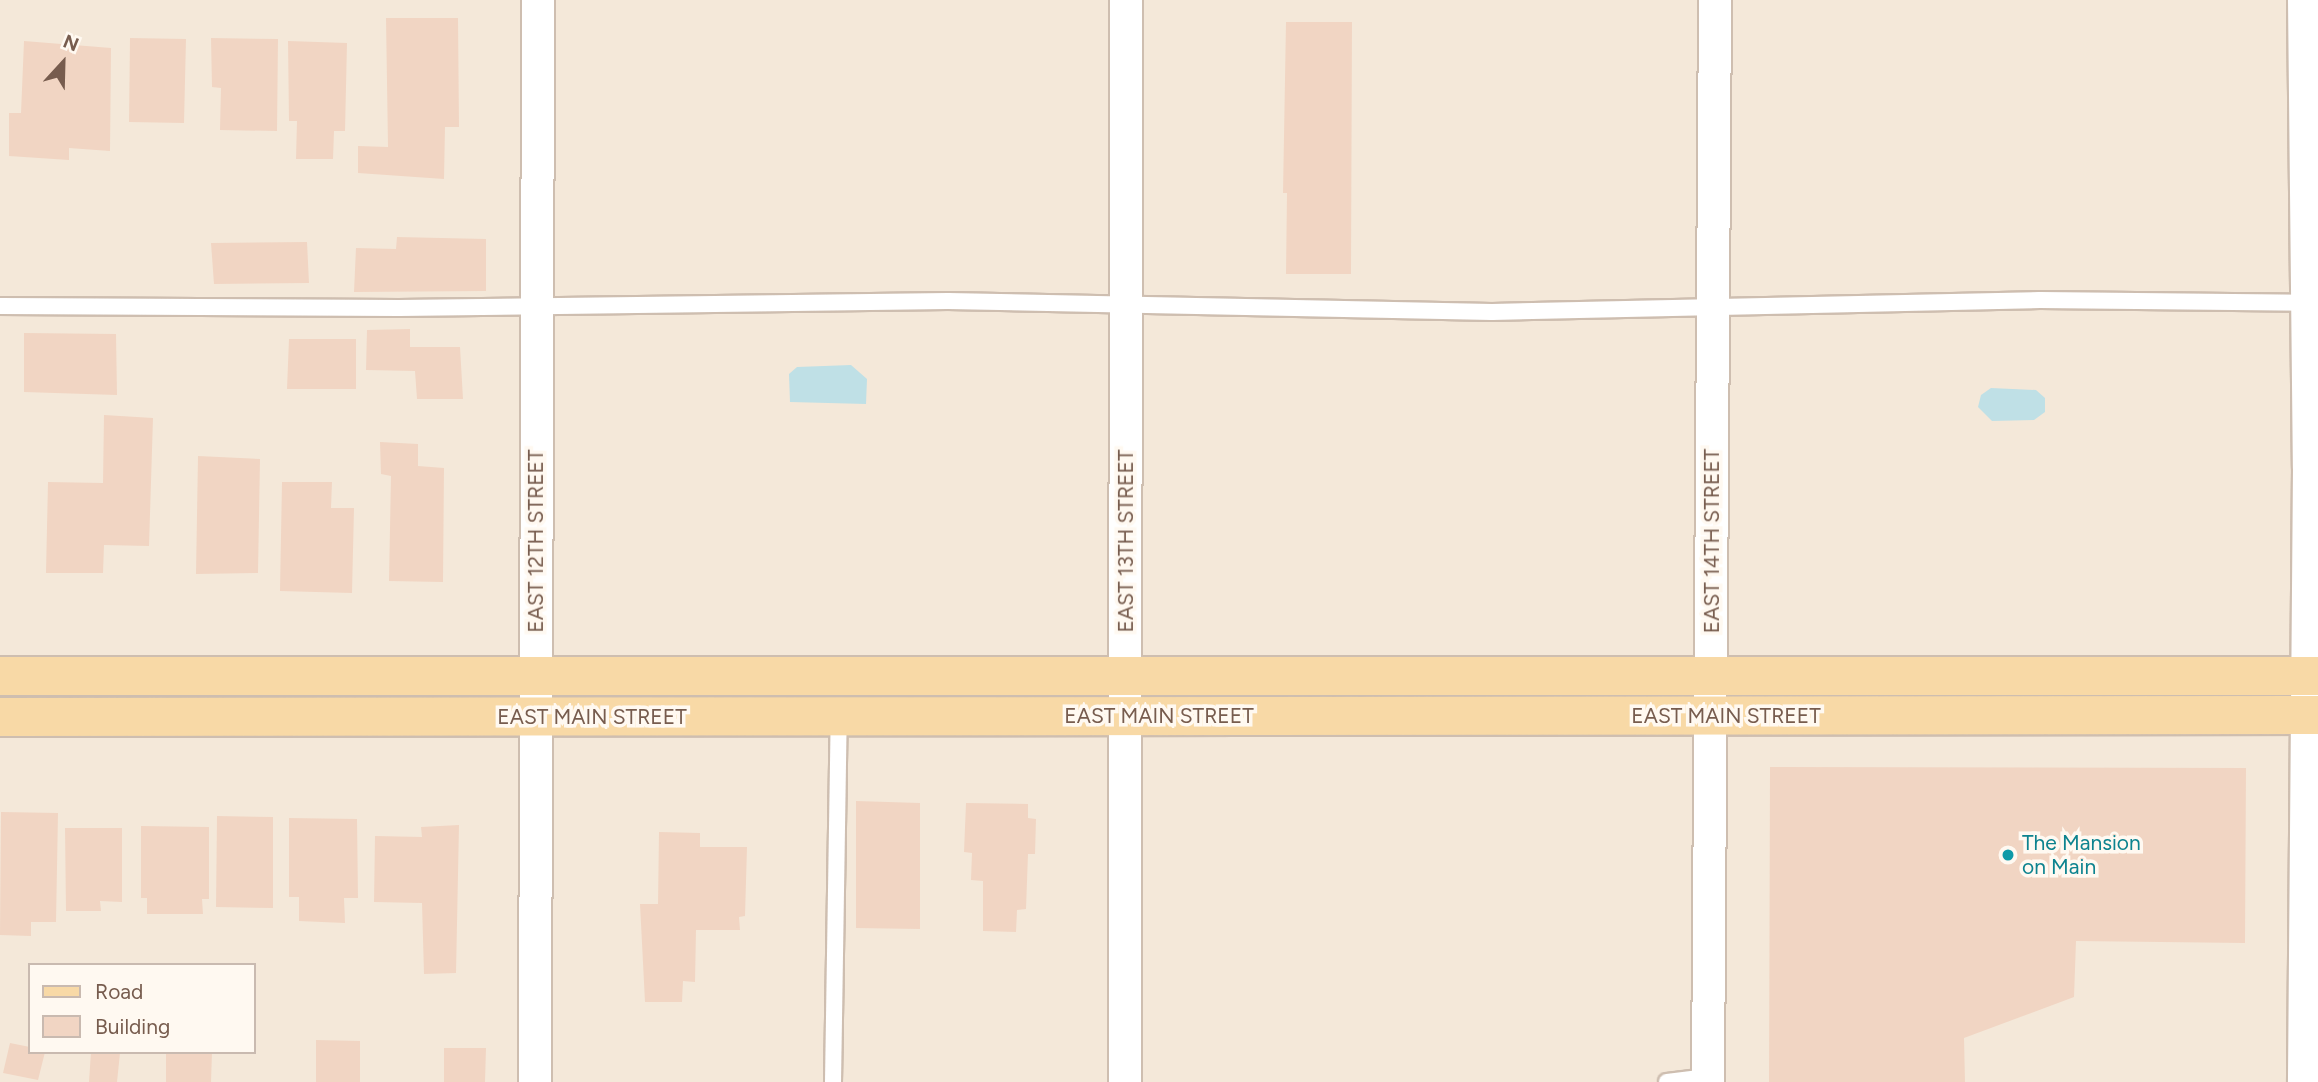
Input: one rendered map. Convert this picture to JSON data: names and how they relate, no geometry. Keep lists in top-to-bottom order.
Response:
{
  "streets": {
    "main road": ["EAST MAIN STREET"],
    "street": ["EAST 12TH STREET", "EAST 13TH STREET", "EAST 14TH STREET"]
  },
  "crossings": [
    ["EAST 12TH STREET", "EAST MAIN STREET"],
    ["EAST 13TH STREET", "EAST MAIN STREET"],
    ["EAST 14TH STREET", "EAST MAIN STREET"]
  ],
  "places": ["The Mansion on Main"],
  "legend": ["Road", "Building"],
  "north": "top"
}
